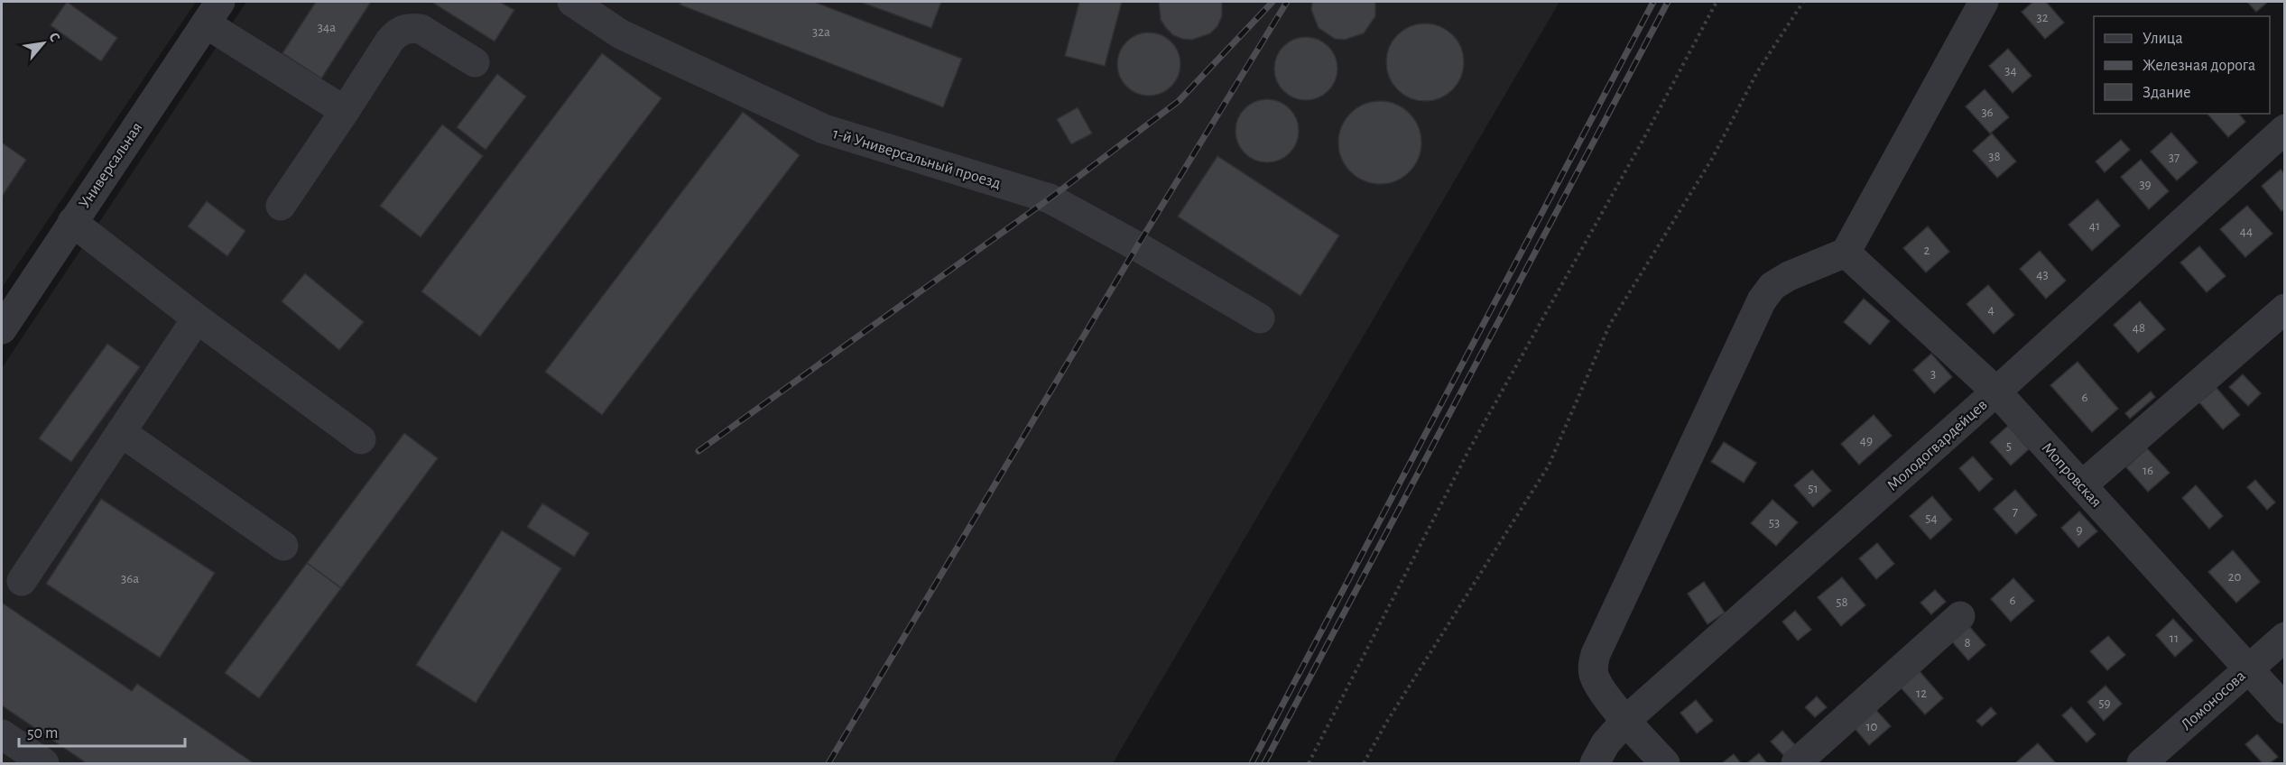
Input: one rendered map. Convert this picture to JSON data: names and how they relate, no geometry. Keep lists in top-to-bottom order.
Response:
{
  "streets": {
    "street": [
      "1-й Универсальный проезд",
      "Универсальная",
      "Молодогвардейцев",
      "Мопровская",
      "Ломоносова"
    ]
  },
  "crossings": [
    ["Молодогвардейцев", "Мопровская"],
    ["Мопровская", "Ломоносова"]
  ],
  "house_numbers": [
    "32",
    "34а",
    "32а",
    "34",
    "36",
    "38",
    "37",
    "39",
    "41",
    "44",
    "2",
    "43",
    "4",
    "48",
    "3",
    "6",
    "49",
    "5",
    "16",
    "51",
    "7",
    "54",
    "53",
    "9",
    "20",
    "36а",
    "6",
    "58",
    "11",
    "8",
    "12",
    "59",
    "10"
  ],
  "legend": ["Улица", "Железная дорога", "Здание"],
  "scale_bar": "50 m",
  "north": "top right"
}
